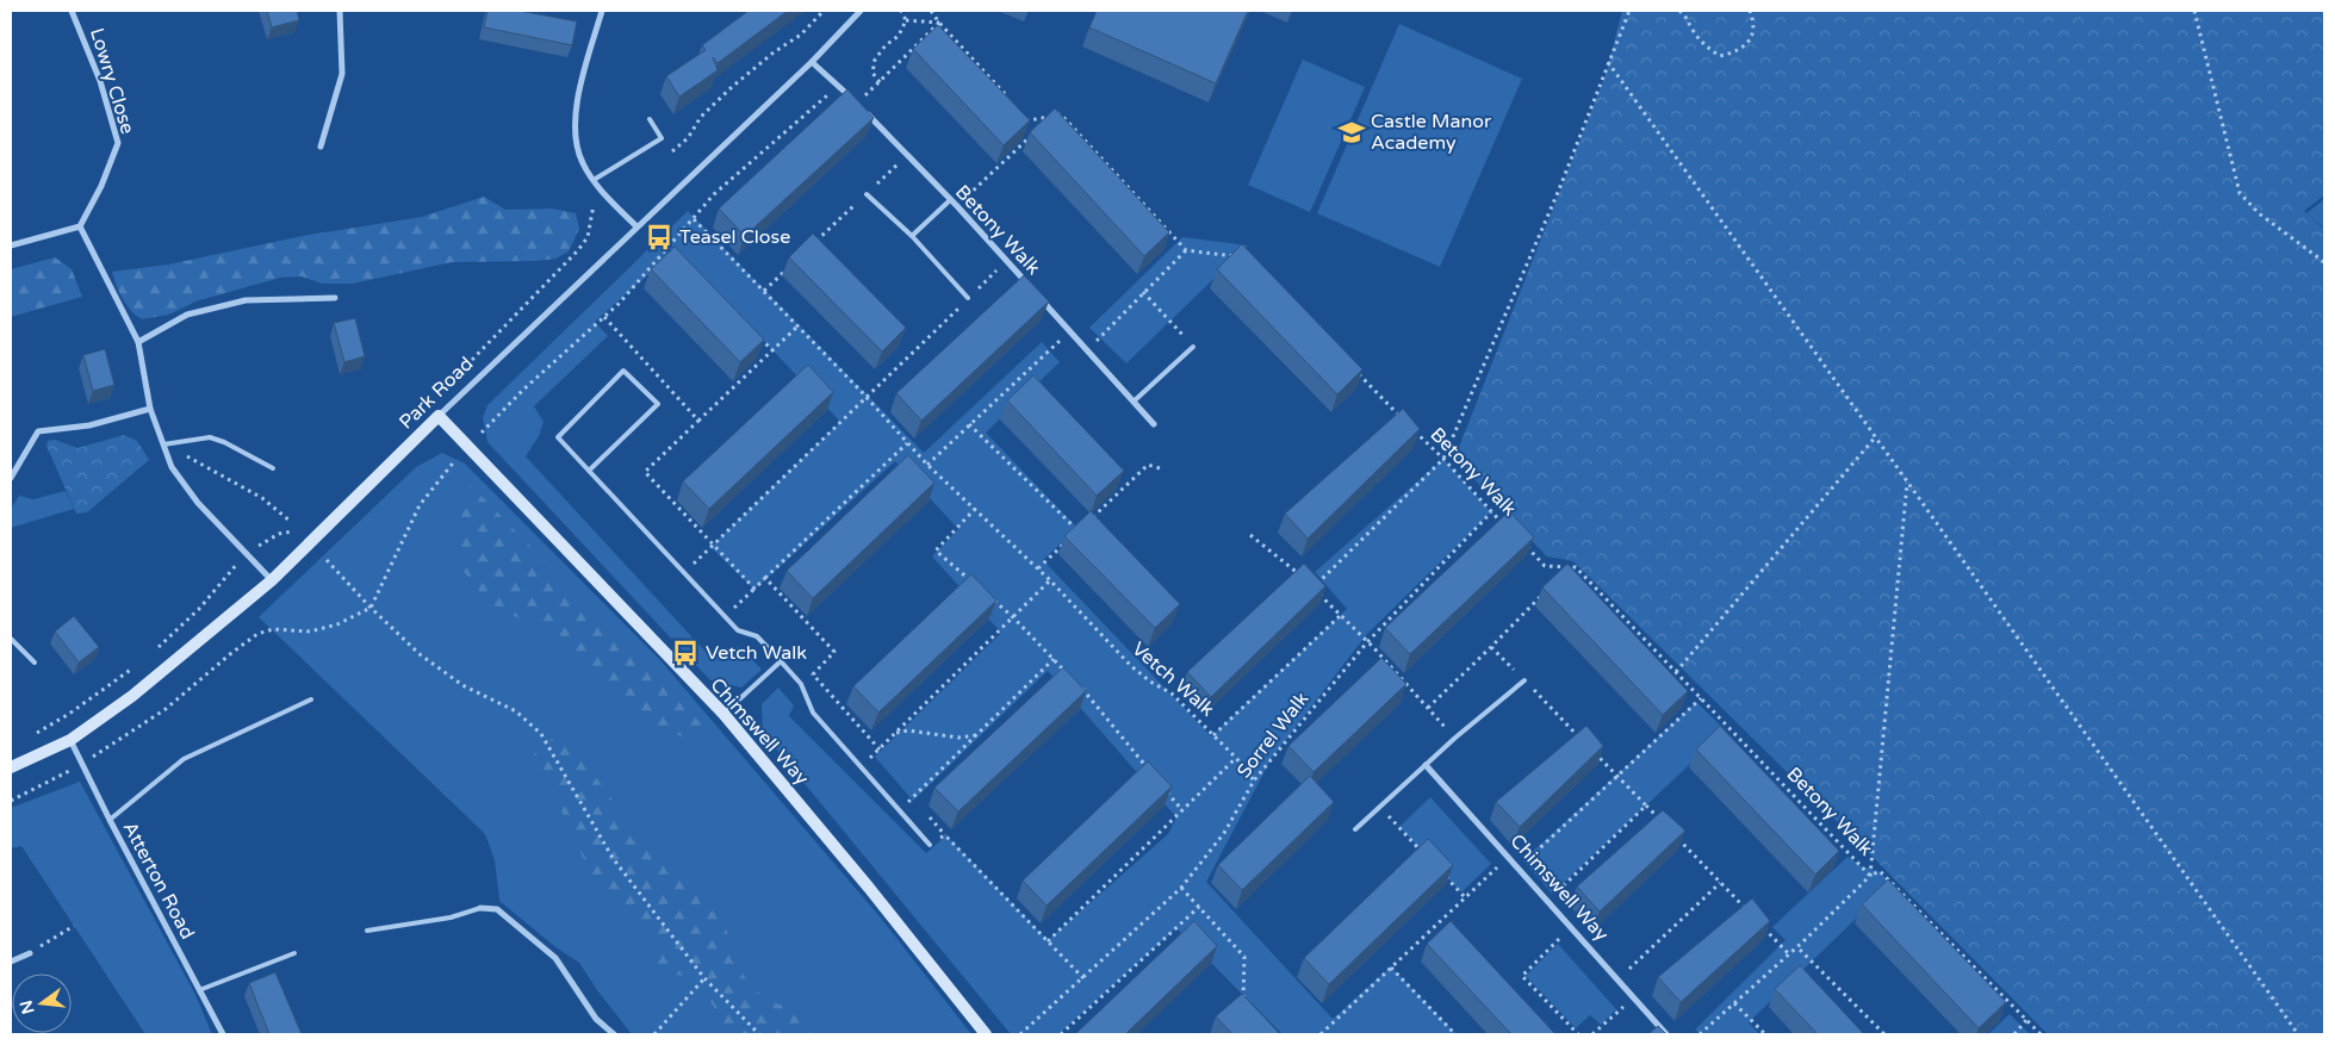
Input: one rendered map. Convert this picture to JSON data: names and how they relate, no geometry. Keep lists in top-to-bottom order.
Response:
{
  "streets": {
    "street": [
      "Lowry Close",
      "Betony Walk",
      "Park Road",
      "Chimswell Way",
      "Atterton Road"
    ],
    "path": ["Vetch Walk", "Sorrel Walk"]
  },
  "crossings": [
    ["Betony Walk", "Sorrel Walk"],
    ["Park Road", "Chimswell Way"],
    ["Park Road", "Atterton Road"],
    ["Vetch Walk", "Sorrel Walk"]
  ],
  "places": {
    "school or university": ["Castle Manor Academy"],
    "bus stop": ["Teasel Close", "Vetch Walk"]
  },
  "north": "left"
}
